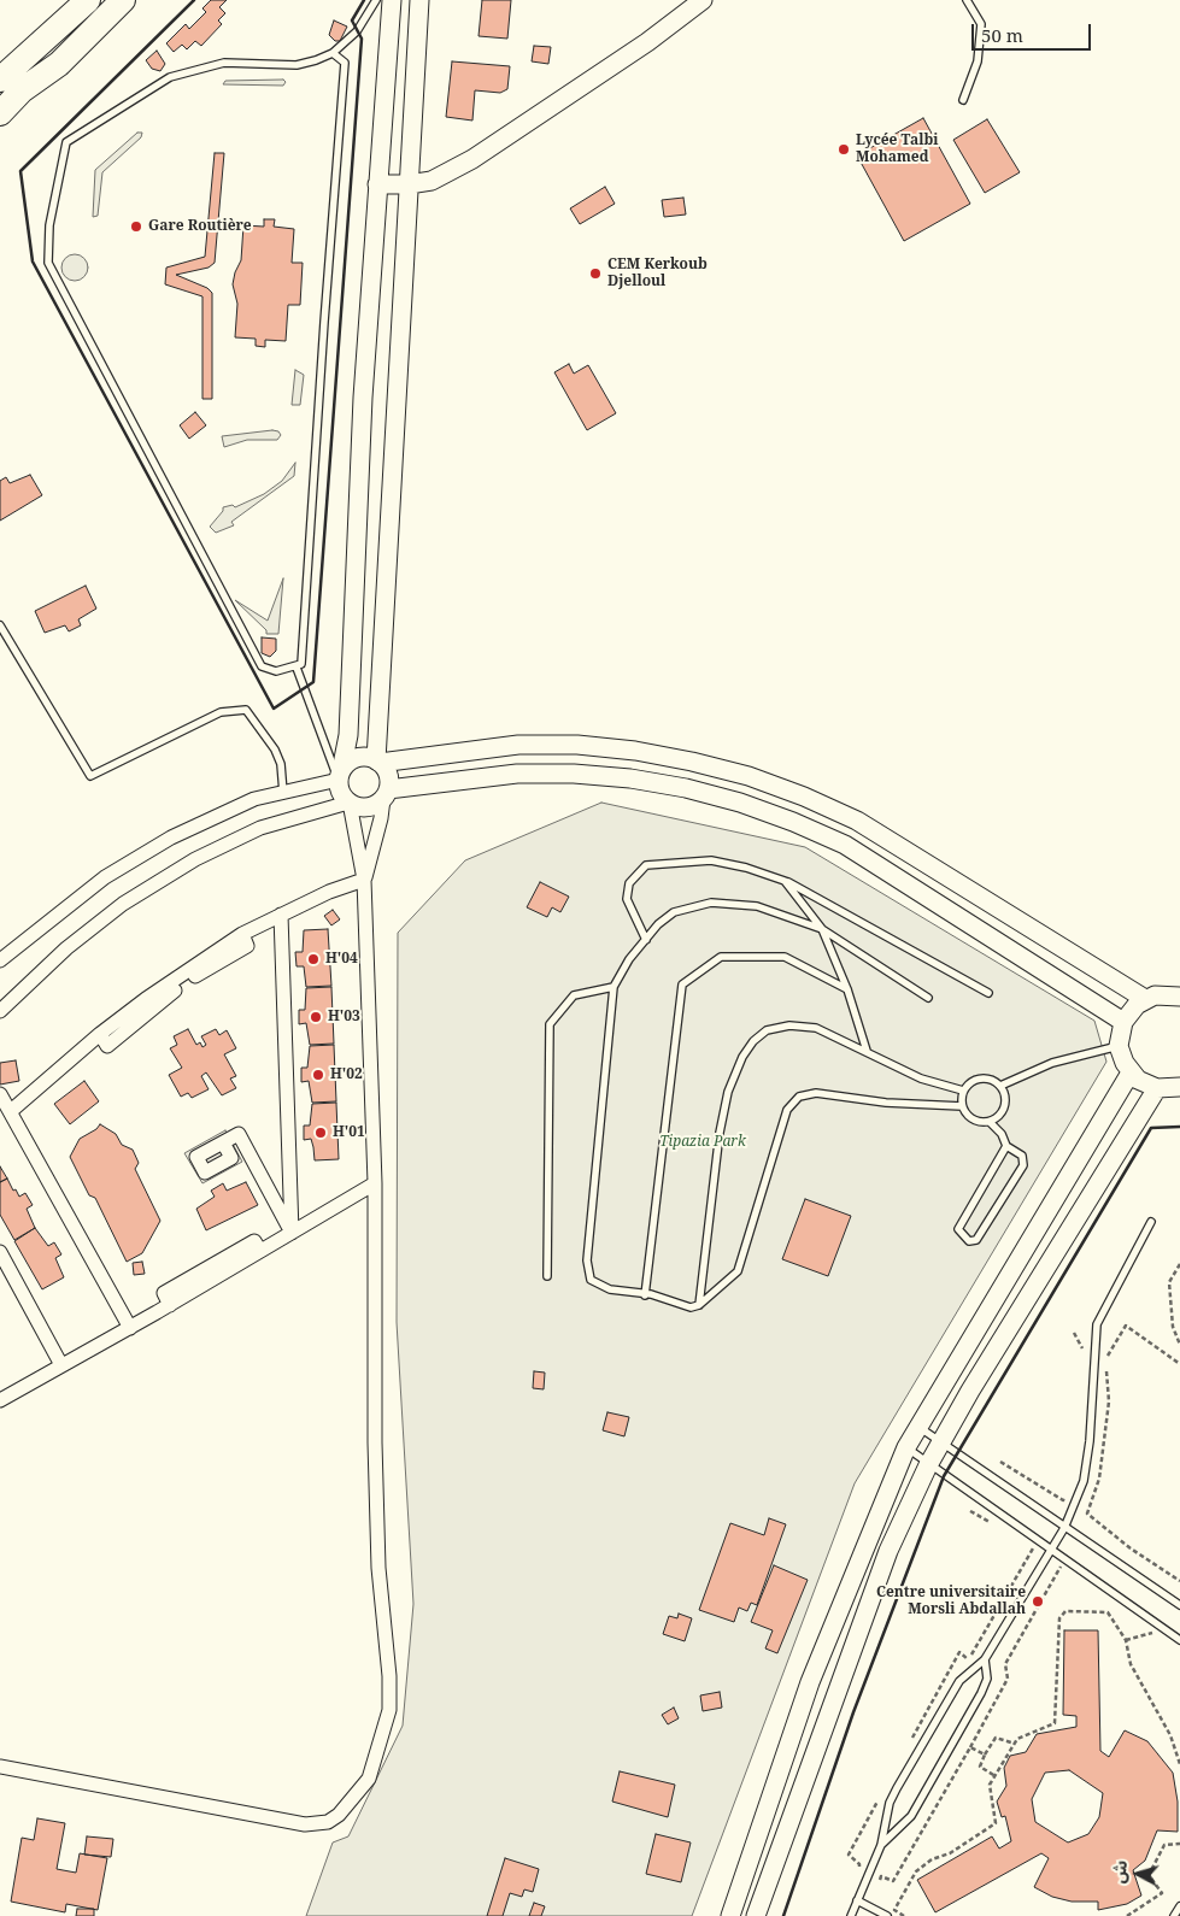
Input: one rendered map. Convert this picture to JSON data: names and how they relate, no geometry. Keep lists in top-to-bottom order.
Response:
{
  "parks": ["Tipazia Park"],
  "places": [
    "Lycée Talbi Mohamed",
    "Gare Routière",
    "CEM Kerkoub Djelloul",
    "H'04",
    "H'03",
    "H'02",
    "H'01",
    "Centre universitaire Morsli Abdallah"
  ],
  "scale_bar": "50 m",
  "north": "left"
}
